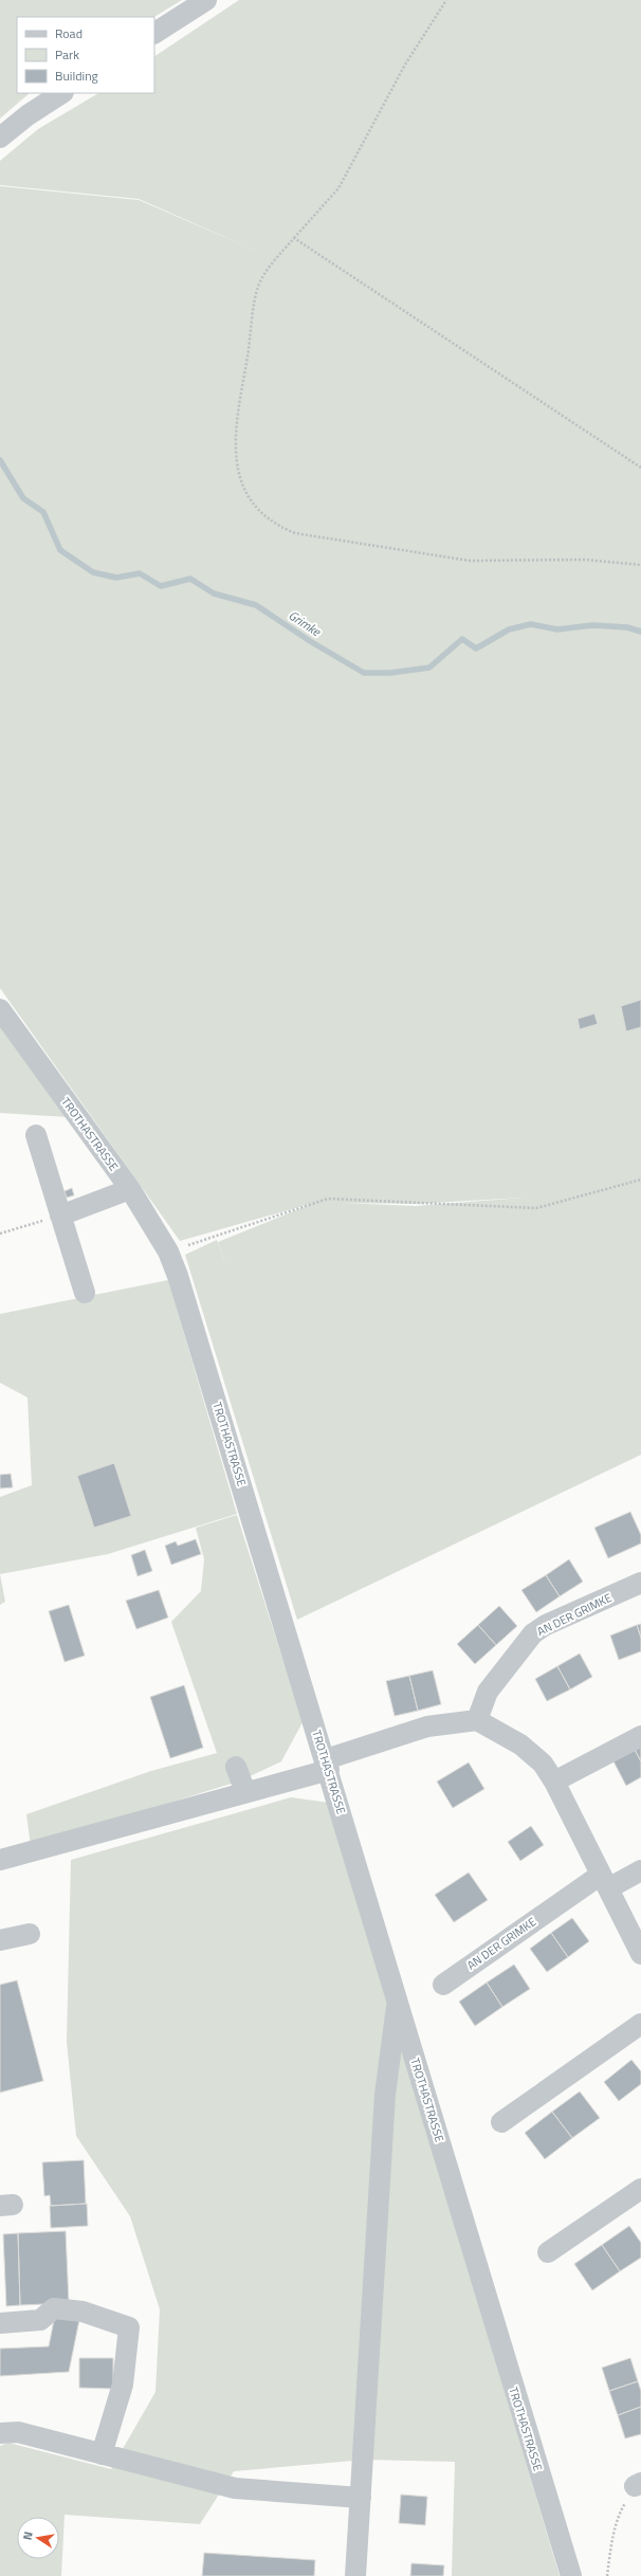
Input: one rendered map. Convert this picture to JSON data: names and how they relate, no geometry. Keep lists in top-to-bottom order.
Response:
{
  "streets": {
    "street": ["TROTHASTRASSE", "AN DER GRIMKE"]
  },
  "water": ["Grimke"],
  "legend": ["Road", "Park", "Building"],
  "north": "left"
}
